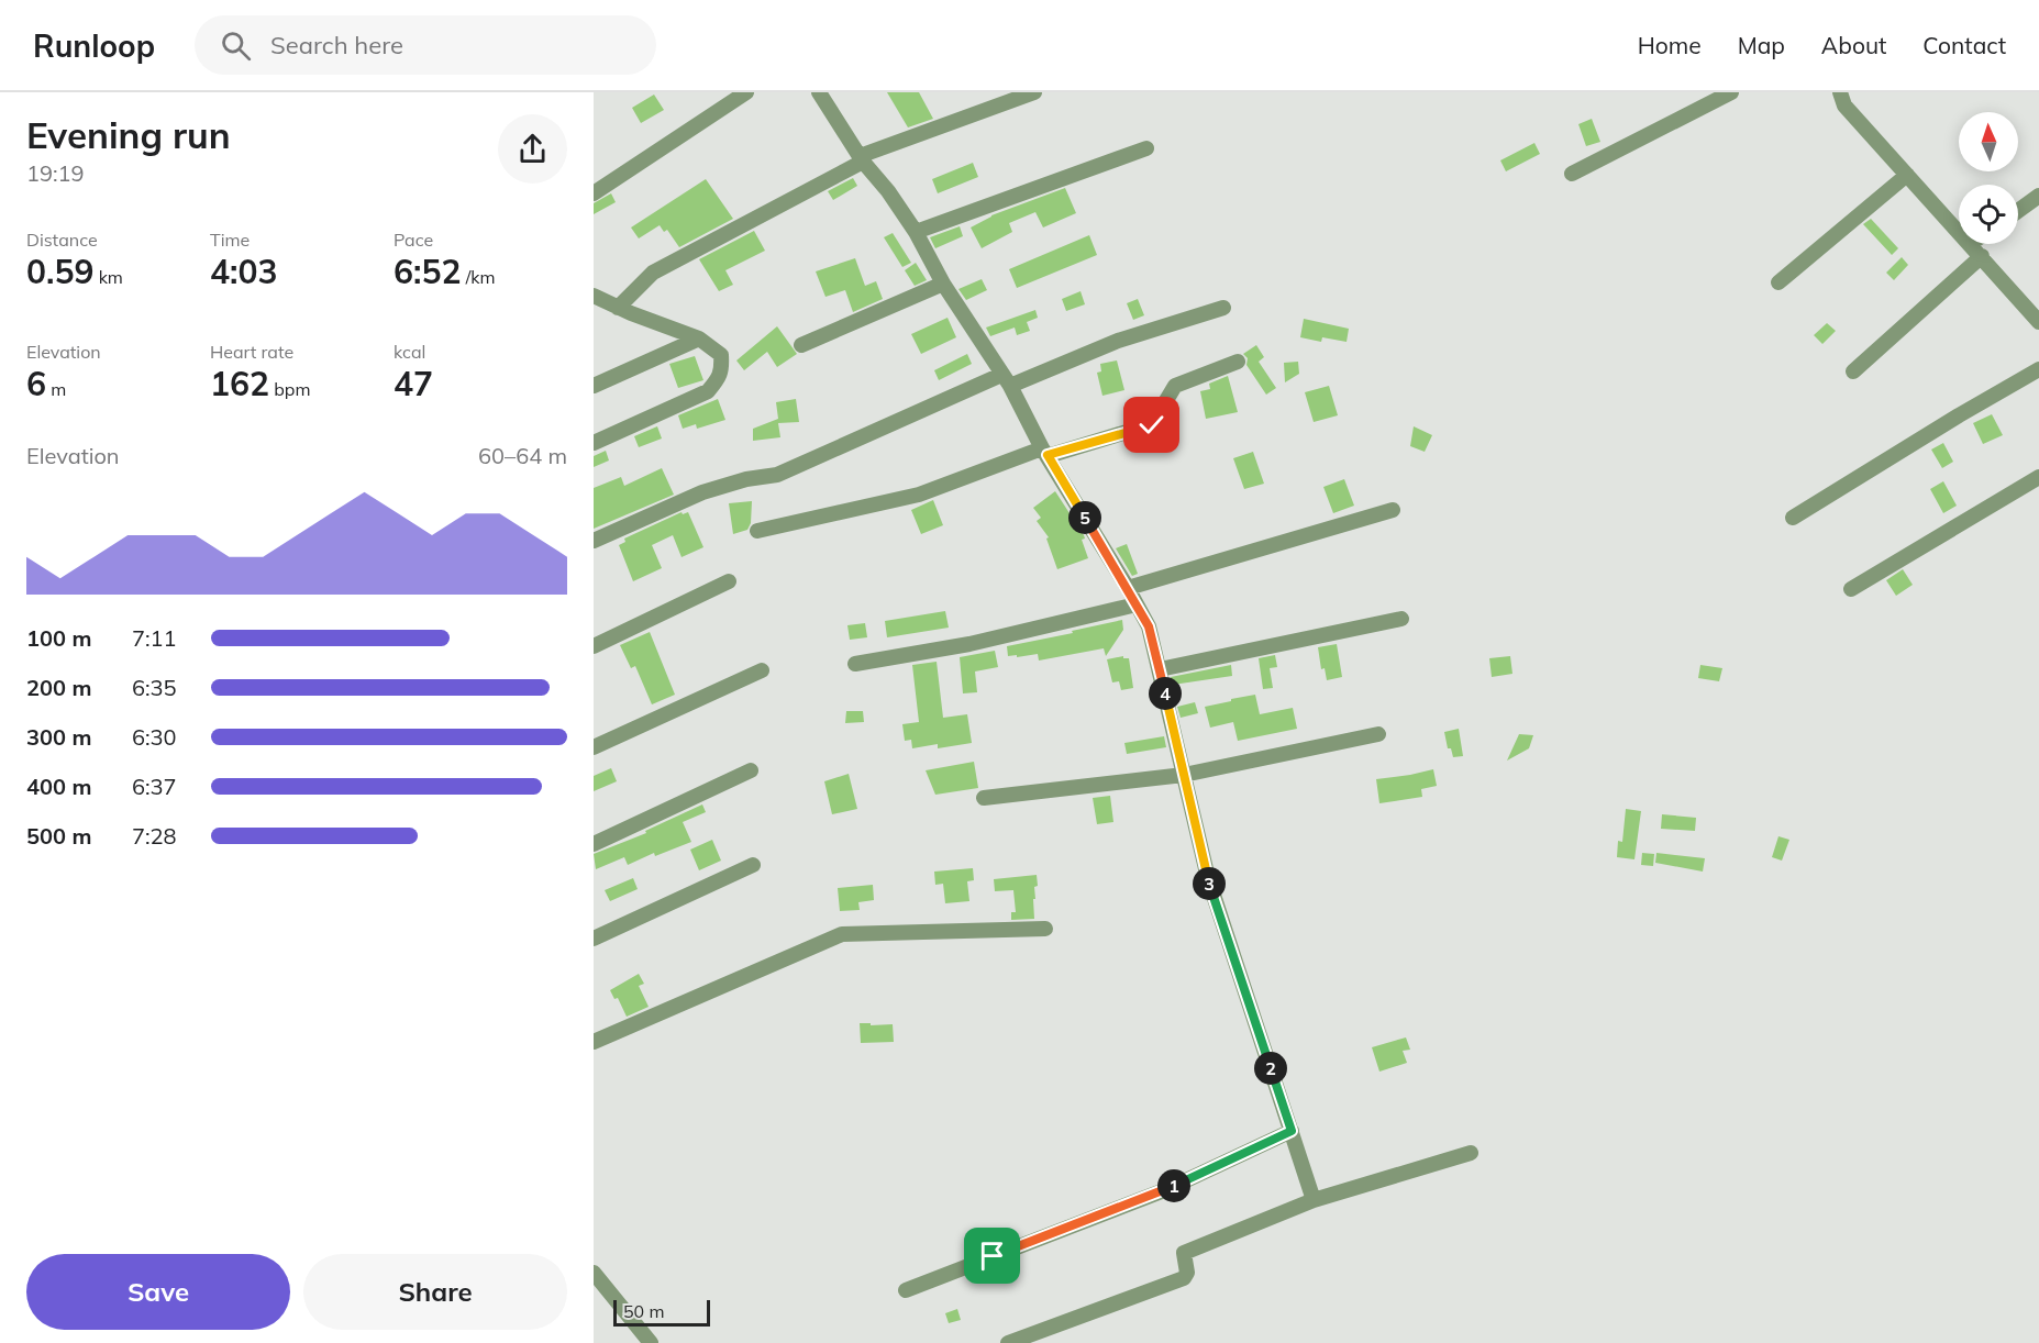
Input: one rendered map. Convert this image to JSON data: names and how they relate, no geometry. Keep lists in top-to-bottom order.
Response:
{
  "scale_bar": "50 m",
  "north": "top",
  "page": {
    "header": "Runloop",
    "search": "Search here",
    "nav": [
      "Home",
      "Map",
      "About",
      "Contact"
    ],
    "heading": ["Evening run", "19:19"],
    "stats": [
      ["Distance", "0.59 km"],
      ["Time", "4:03"],
      ["Pace", "6:52 /km"],
      ["Elevation", "6 m"],
      ["Heart rate", "162 bpm"],
      ["kcal", "47"]
    ],
    "chart": ["Elevation", "60–64 m"],
    "pins": [
      "5",
      "4",
      "3",
      "2",
      "1"
    ],
    "list": [
      {
        "name": "100 m",
        "note": "7:11"
      },
      {
        "name": "200 m",
        "note": "6:35"
      },
      {
        "name": "300 m",
        "note": "6:30"
      },
      {
        "name": "400 m",
        "note": "6:37"
      },
      {
        "name": "500 m",
        "note": "7:28"
      }
    ],
    "buttons": ["Save", "Share"],
    "scale": "50 m"
  }
}
